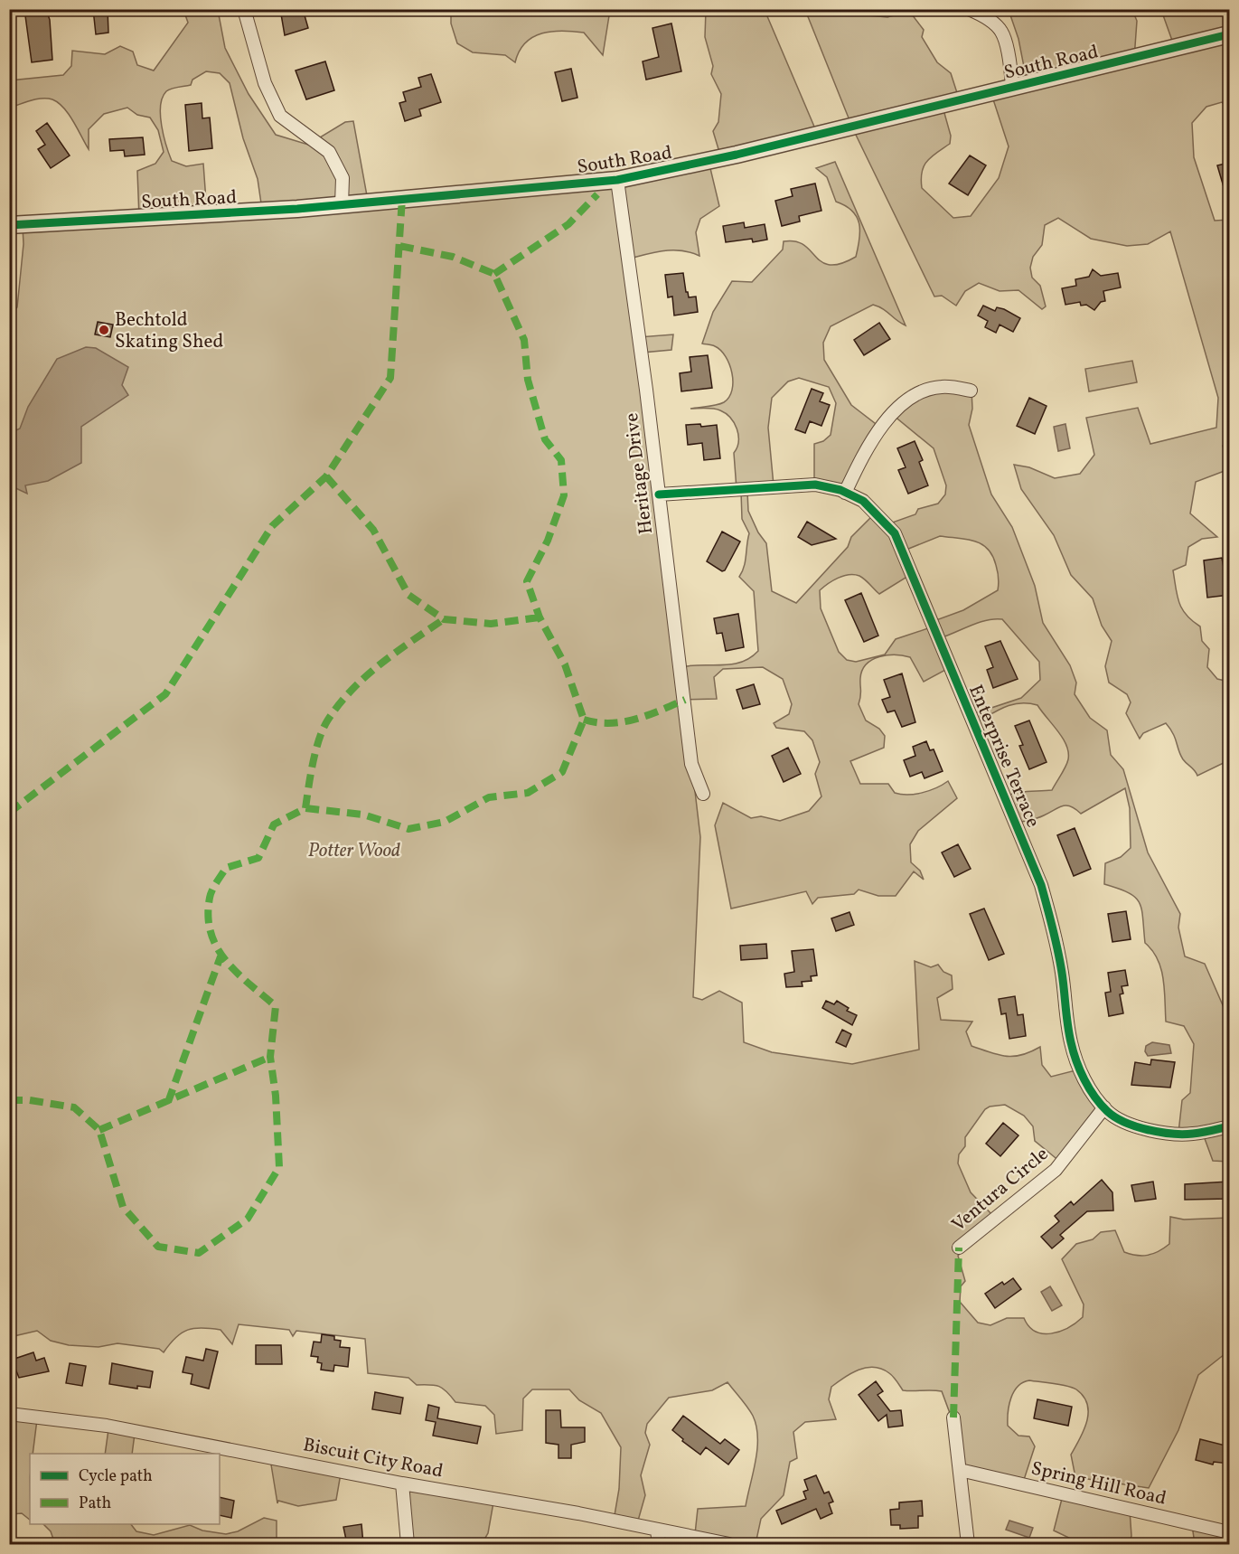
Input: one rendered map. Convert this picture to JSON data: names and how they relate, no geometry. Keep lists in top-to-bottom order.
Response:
{
  "streets": {
    "street": [
      "South Road",
      "Heritage Drive",
      "Enterprise Terrace",
      "Ventura Circle",
      "Biscuit City Road",
      "Spring Hill Road"
    ]
  },
  "crossings": [
    ["South Road", "Heritage Drive"],
    ["Heritage Drive", "Enterprise Terrace"],
    ["Enterprise Terrace", "Ventura Circle"]
  ],
  "parks": ["Potter Wood"],
  "places": ["Bechtold Skating Shed"],
  "legend": ["Cycle path", "Path"]
}
